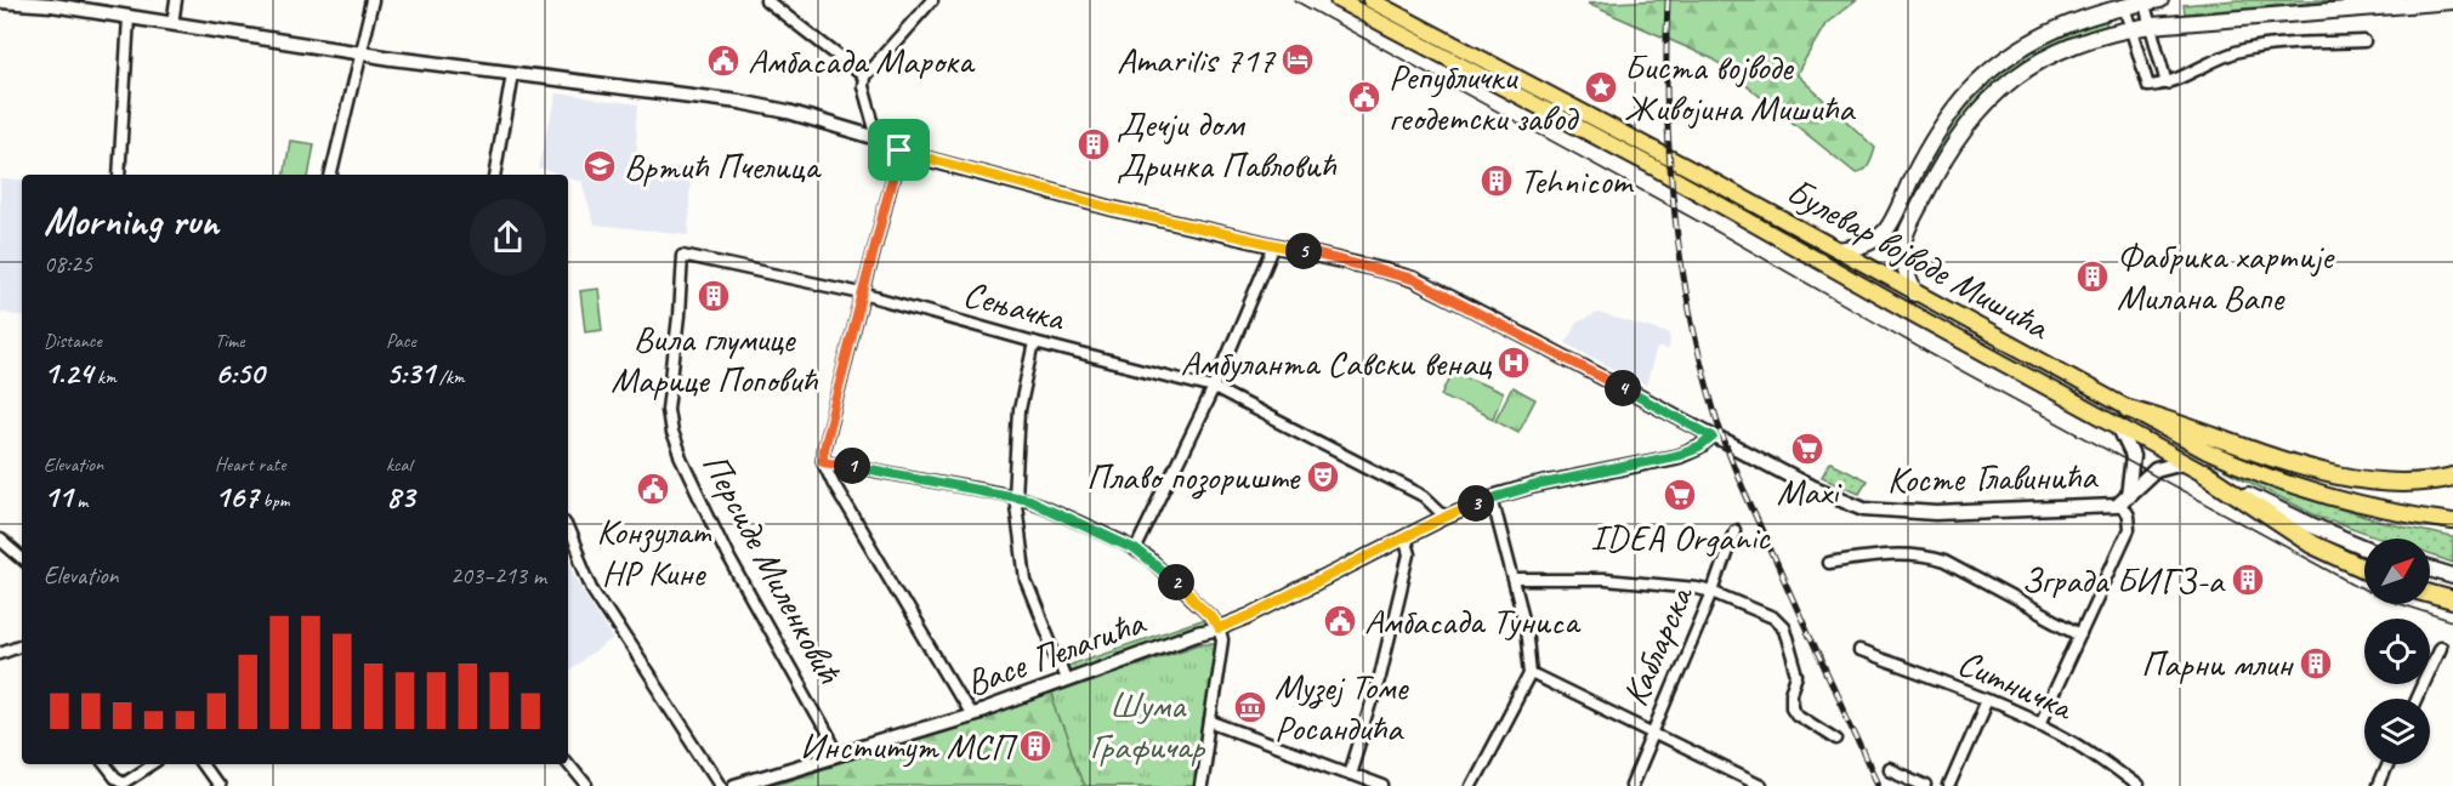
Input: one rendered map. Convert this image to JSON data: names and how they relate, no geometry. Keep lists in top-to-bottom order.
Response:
{
  "streets": {
    "main road": ["Булевар војводе Мишића"],
    "street": [
      "Сењачка",
      "Косте Главинића",
      "Персиде Миленковић",
      "Кабларска",
      "Васе Пелагића",
      "Ситничка"
    ]
  },
  "crossings": [
    ["Булевар војводе Мишића", "Косте Главинића"],
    ["Сењачка", "Персиде Миленковић"],
    ["Сењачка", "Васе Пелагића"],
    ["Косте Главинића", "Васе Пелагића"],
    ["Персиде Миленковић", "Васе Пелагића"]
  ],
  "parks": ["Шума Графичар"],
  "places": {
    "hotel": ["Amarilis 717"],
    "public building": [
      "Амбасада Марока",
      "Републички геодетски завод",
      "Конзулат НР Кине",
      "Амбасада Туниса"
    ],
    "place": ["Биста војводе Живојина Мишића"],
    "building": [
      "Дечји дом Дринка Павловић",
      "Tehnicom",
      "Фабрика хартије Милана Вапе",
      "Вила глумице Марице Поповић",
      "Зграда БИГЗ-а",
      "Парни млин",
      "Институт МСП"
    ],
    "school or university": ["Вртић Пчелица"],
    "hospital": ["Амбуланта Савски венац"],
    "supermarket": ["Maxi", "IDEA Organic"],
    "theatre": ["Плаво позориште"],
    "museum": ["Музеј Томе Росандића"]
  },
  "north": "top right",
  "page": {
    "heading": ["Morning run", "08:25"],
    "pins": [
      "5",
      "4",
      "1",
      "3",
      "2"
    ],
    "stats": [
      ["Distance", "1.24 km"],
      ["Time", "6:50"],
      ["Pace", "5:31 /km"],
      ["Elevation", "11 m"],
      ["Heart rate", "167 bpm"],
      ["kcal", "83"]
    ],
    "chart": ["Elevation", "203–213 m"]
  }
}
